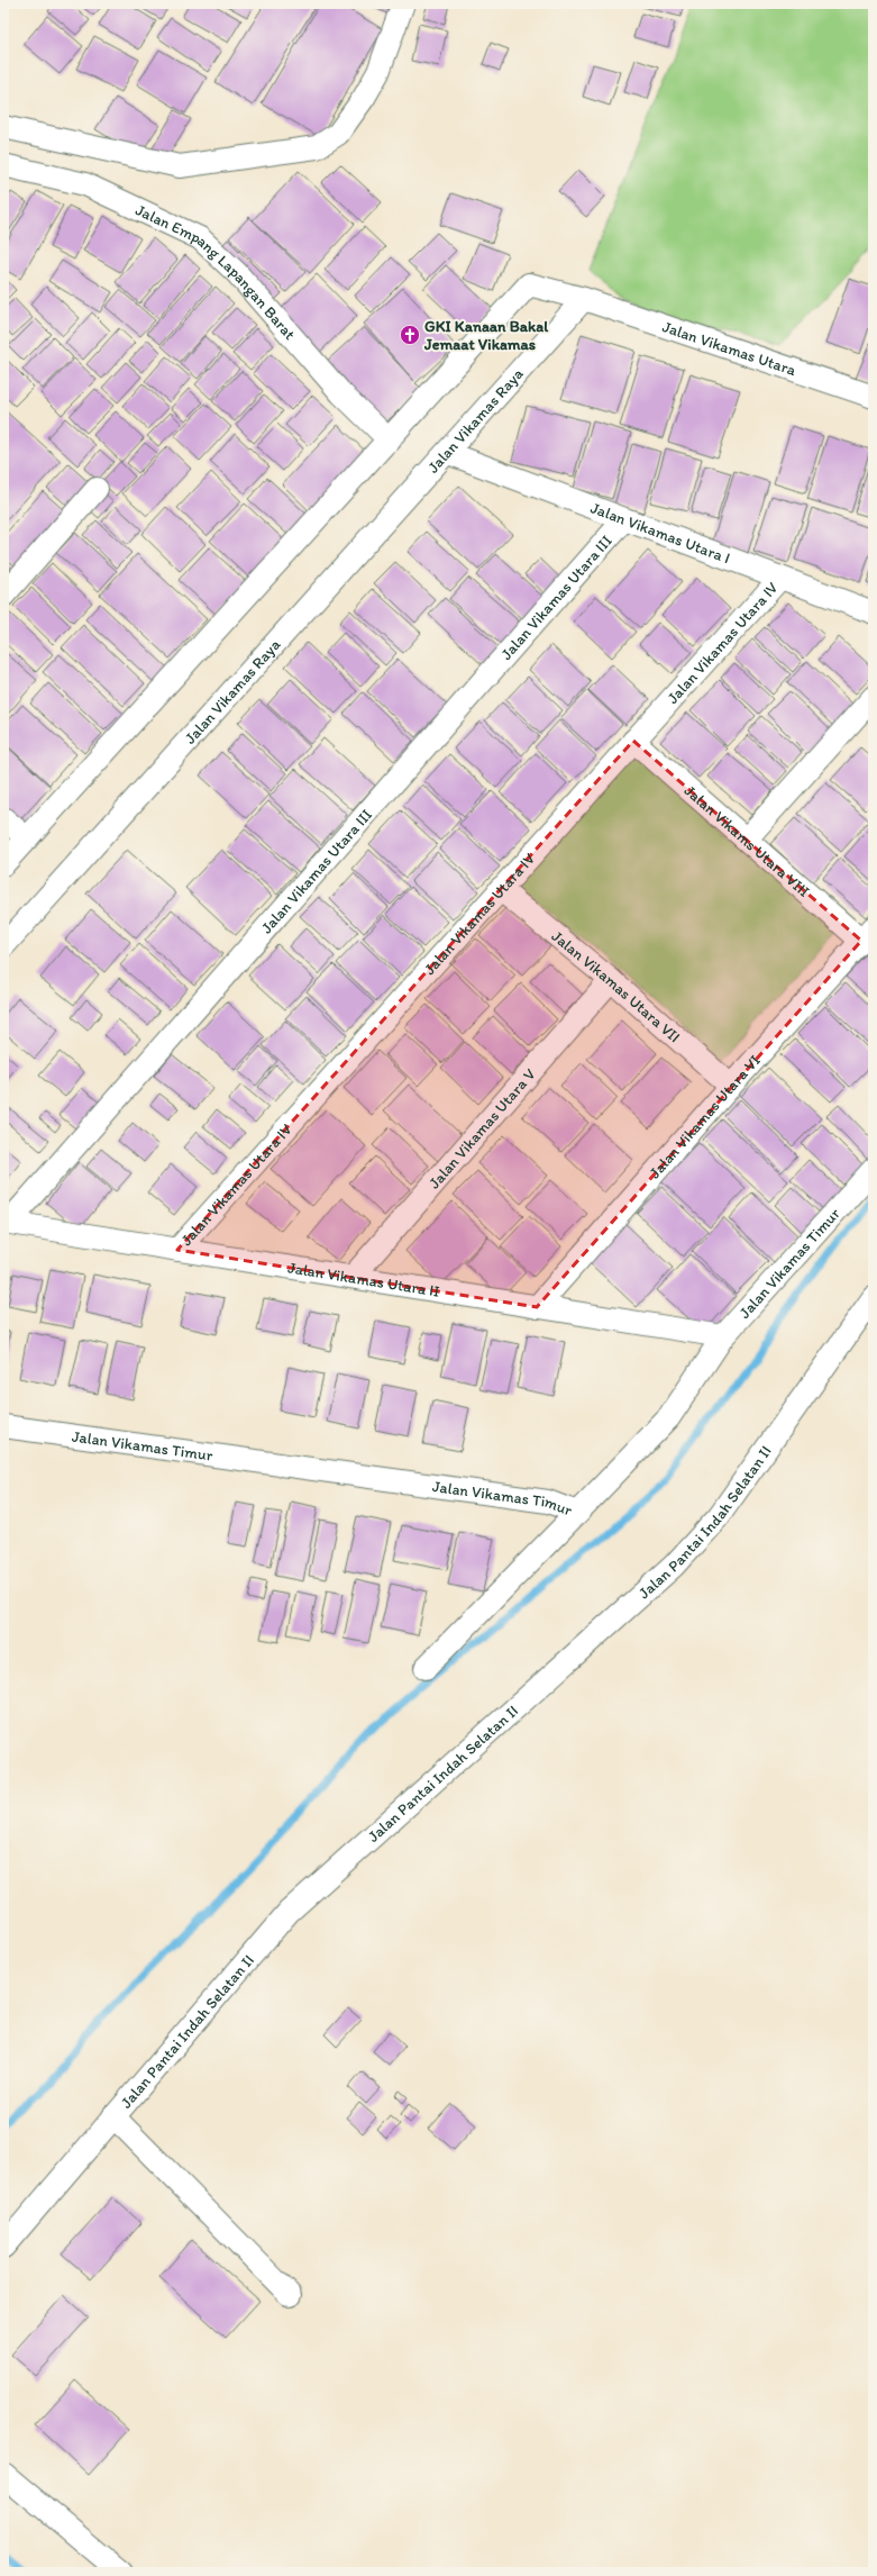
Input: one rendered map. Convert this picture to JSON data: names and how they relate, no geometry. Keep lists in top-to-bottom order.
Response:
{
  "streets": {
    "street": [
      "Jalan Empang Lapangan Barat",
      "Jalan Vikamas Utara",
      "Jalan Vikamas Raya",
      "Jalan Vikamas Utara I",
      "Jalan Vikamas Utara III",
      "Jalan Vikamas Utara IV",
      "Jalan Vikams Utara VIII",
      "Jalan Vikamas Utara VII",
      "Jalan Vikamas Utara VI",
      "Jalan Vikamas Utara V",
      "Jalan Vikamas Timur",
      "Jalan Vikamas Utara II",
      "Jalan Pantai Indah Selatan II"
    ]
  },
  "crossings": [
    ["Jalan Vikamas Utara", "Jalan Vikamas Raya"],
    ["Jalan Vikamas Raya", "Jalan Vikamas Utara I"],
    ["Jalan Vikamas Utara I", "Jalan Vikamas Utara III"],
    ["Jalan Vikamas Utara I", "Jalan Vikamas Utara IV"],
    ["Jalan Vikamas Utara III", "Jalan Vikamas Utara II"],
    ["Jalan Vikamas Utara IV", "Jalan Vikams Utara VIII"],
    ["Jalan Vikamas Utara IV", "Jalan Vikamas Utara VII"],
    ["Jalan Vikamas Utara IV", "Jalan Vikamas Utara II"],
    ["Jalan Vikams Utara VIII", "Jalan Vikamas Utara VI"],
    ["Jalan Vikamas Utara VII", "Jalan Vikamas Utara VI"],
    ["Jalan Vikamas Utara VII", "Jalan Vikamas Utara V"],
    ["Jalan Vikamas Utara VI", "Jalan Vikamas Utara II"],
    ["Jalan Vikamas Utara V", "Jalan Vikamas Utara II"],
    ["Jalan Vikamas Timur", "Jalan Vikamas Utara II"]
  ],
  "places": {
    "church": ["GKI Kanaan Bakal Jemaat Vikamas"]
  }
}
